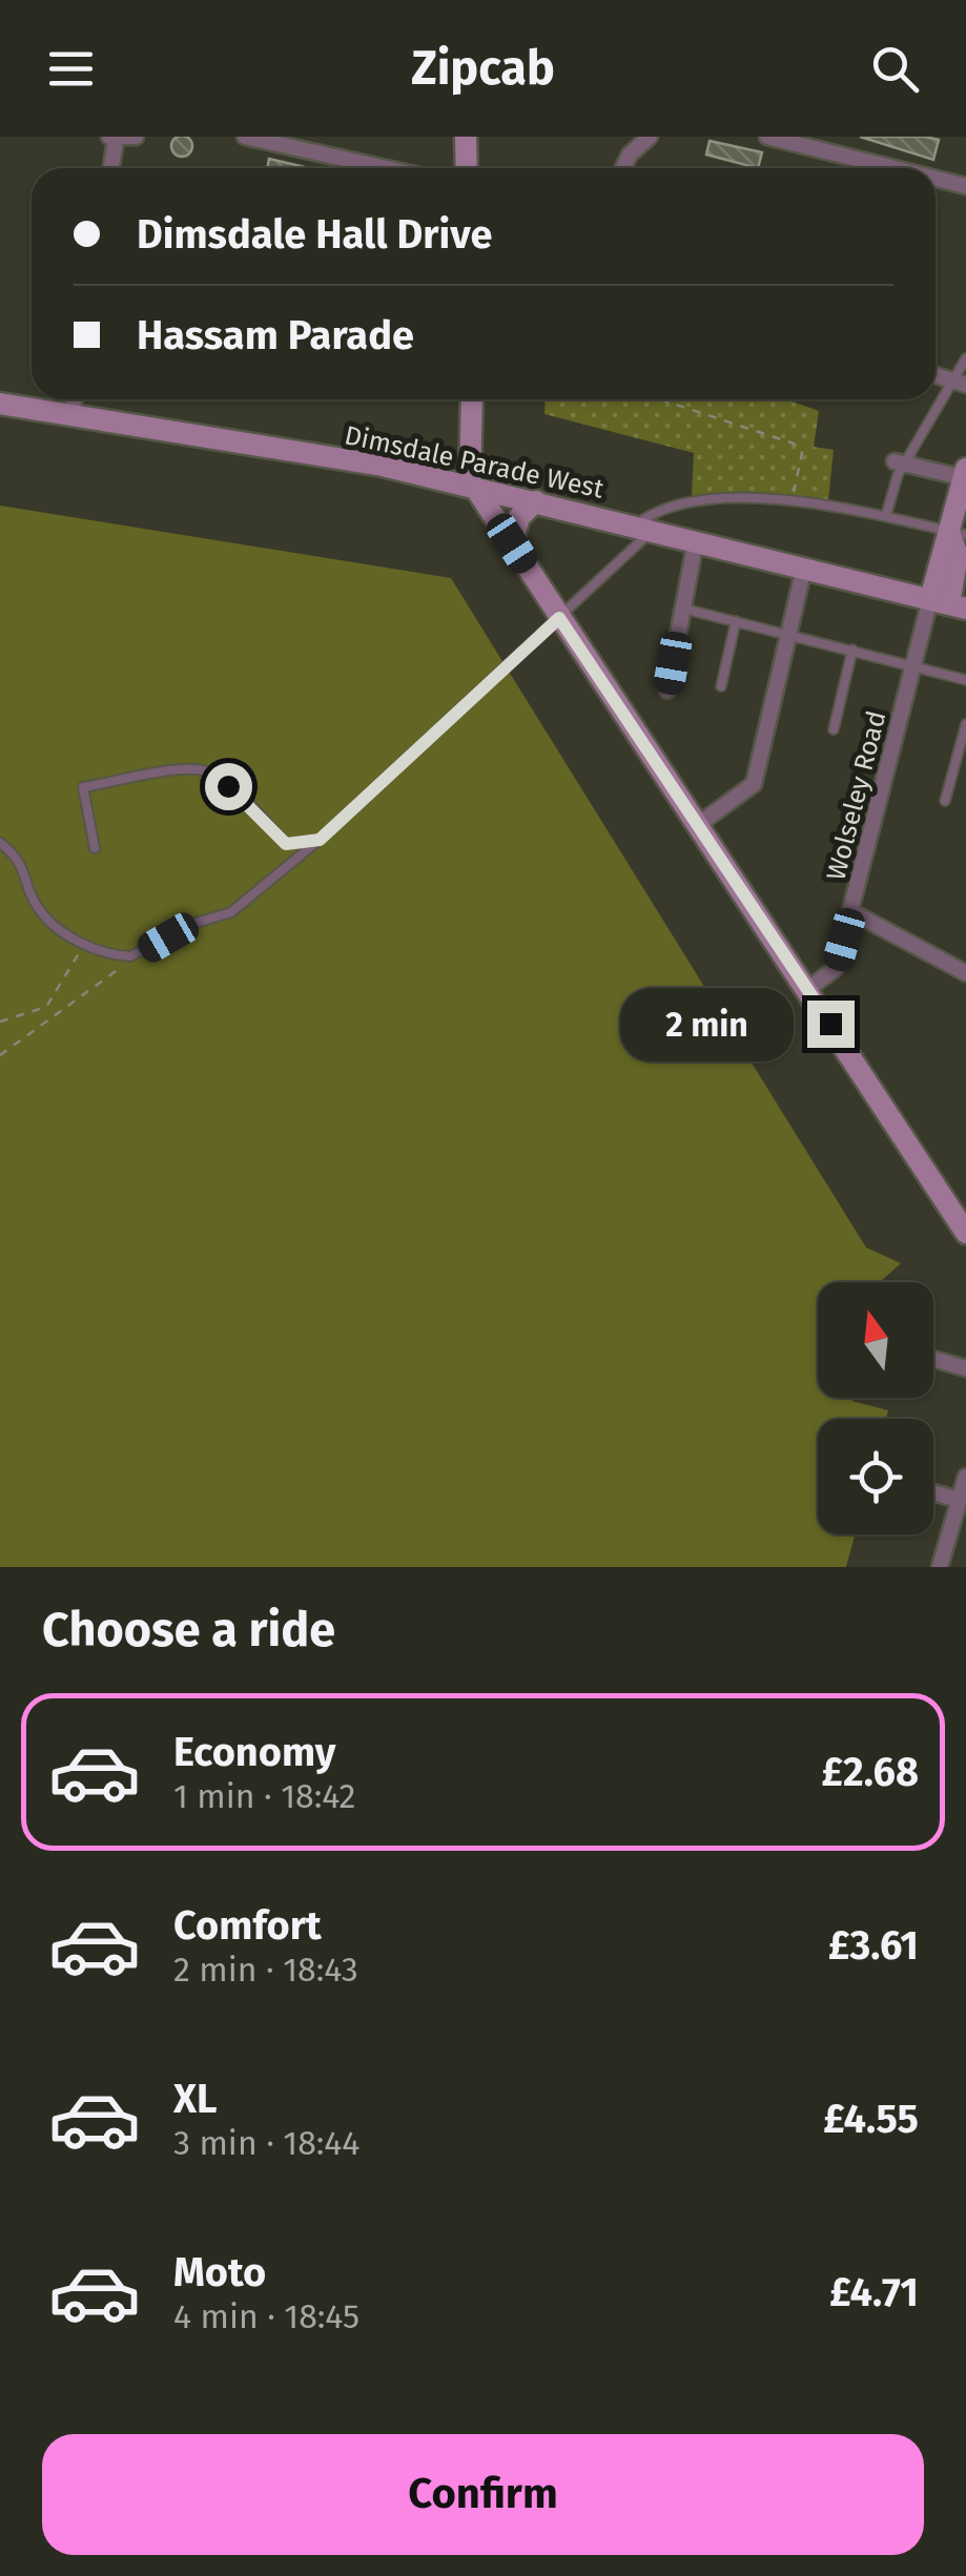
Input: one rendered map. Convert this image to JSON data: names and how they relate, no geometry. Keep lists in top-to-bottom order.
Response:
{
  "streets": {
    "street": ["Dimsdale Parade West", "Wolseley Road"]
  },
  "crossings": [
    ["Dimsdale Parade West", "Wolseley Road"]
  ],
  "north": "top",
  "page": {
    "header": "Zipcab",
    "banner": ["Dimsdale Hall Drive", "Hassam Parade"],
    "bubble": "2 min",
    "heading": "Choose a ride",
    "list": [
      {
        "name": "Economy",
        "note": "1 min · 18:42",
        "value": "£2.68"
      },
      {
        "name": "Comfort",
        "note": "2 min · 18:43",
        "value": "£3.61"
      },
      {
        "name": "XL",
        "note": "3 min · 18:44",
        "value": "£4.55"
      },
      {
        "name": "Moto",
        "note": "4 min · 18:45",
        "value": "£4.71"
      }
    ],
    "buttons": "Confirm"
  }
}
